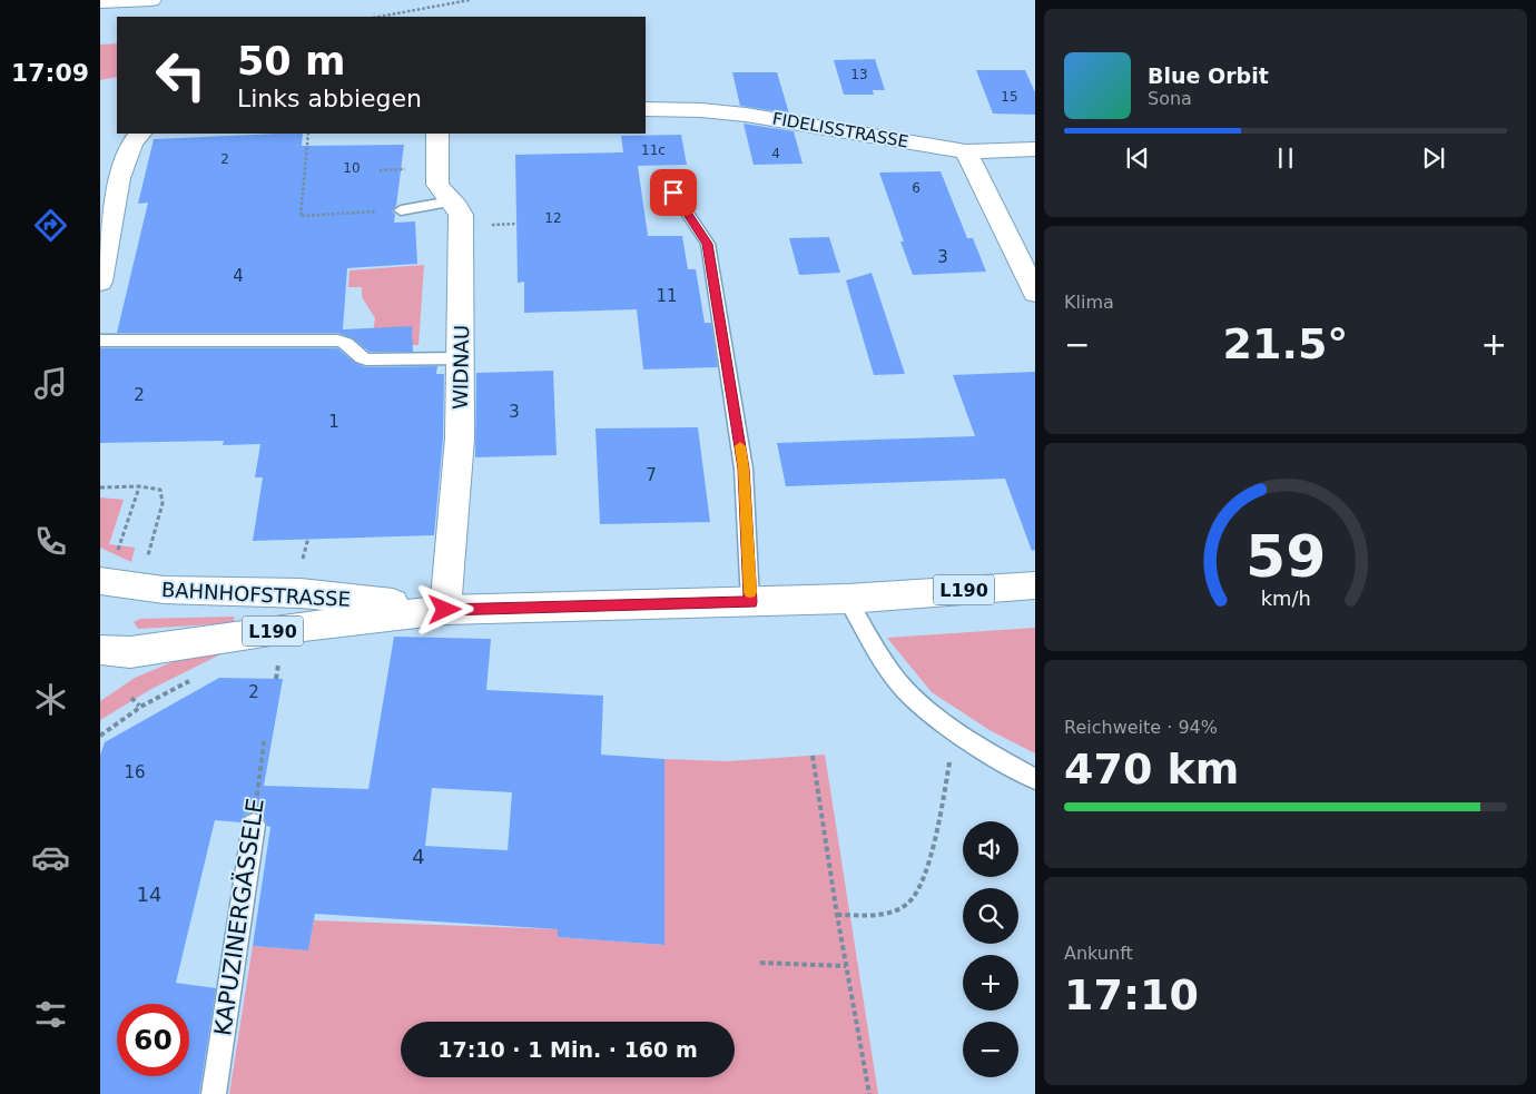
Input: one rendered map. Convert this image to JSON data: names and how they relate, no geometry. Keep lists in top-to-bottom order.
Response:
{
  "streets": {
    "street": [
      "FIDELISSTRASSE",
      "WIDNAU",
      "L190",
      "BAHNHOFSTRASSE"
    ],
    "lane": ["KAPUZINERGÄSSELE"]
  },
  "crossings": [
    ["WIDNAU", "BAHNHOFSTRASSE"]
  ],
  "house_numbers": [
    "13",
    "15",
    "11c",
    "4",
    "2",
    "10",
    "6",
    "12",
    "3",
    "4",
    "11",
    "2",
    "3",
    "1",
    "7",
    "2",
    "16",
    "4",
    "14"
  ],
  "page": {
    "tabs": "17:09",
    "turn": ["50 m", "Links abbiegen"],
    "song": ["Blue Orbit", "Sona"],
    "tile": [
      "Klima",
      ["Reichweite · 94%", "470 km"],
      ["Ankunft", "17:10"]
    ],
    "heat": ["−", "21.5°", "+"],
    "map_buttons": ["+", "−"],
    "limit": "60",
    "trip": "17:10 · 1 Min. · 160 m",
    "gauge": ["59", "km/h"]
  }
}
